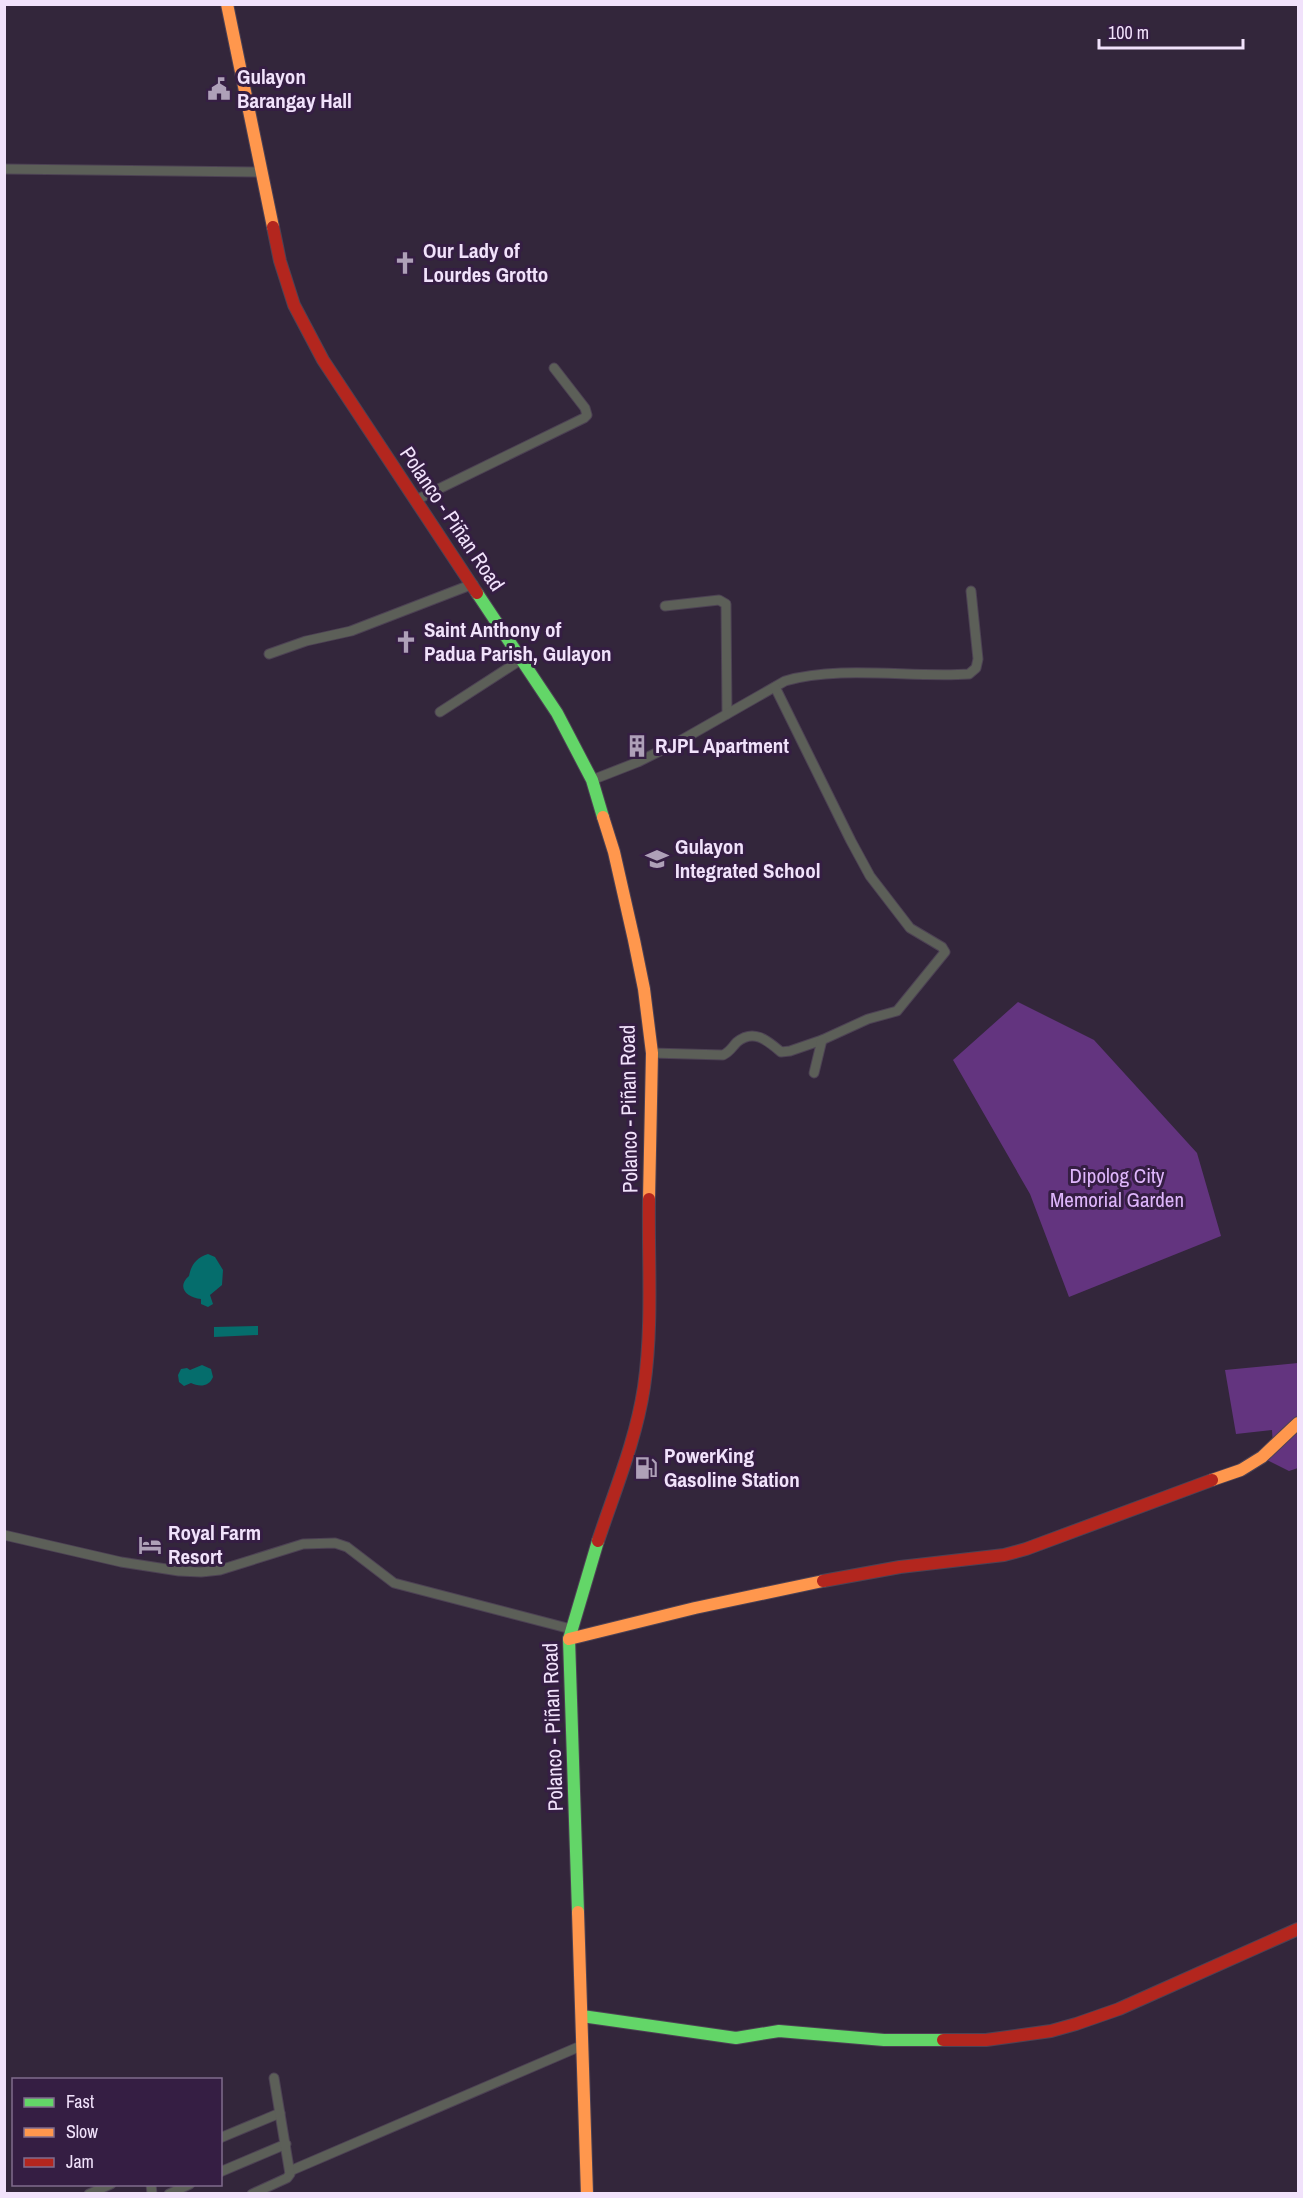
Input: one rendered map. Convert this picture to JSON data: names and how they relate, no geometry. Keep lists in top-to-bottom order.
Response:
{
  "streets": {
    "main road": ["Polanco - Piñan Road"]
  },
  "parks": ["Dipolog City Memorial Garden"],
  "places": {
    "public building": ["Gulayon Barangay Hall"],
    "church": ["Our Lady of Lourdes Grotto", "Saint Anthony of Padua Parish, Gulayon"],
    "building": ["RJPL Apartment"],
    "school or university": ["Gulayon Integrated School"],
    "fuel station": ["PowerKing Gasoline Station"],
    "hotel": ["Royal Farm Resort"]
  },
  "legend": ["Fast", "Slow", "Jam"],
  "scale_bar": "100 m"
}
